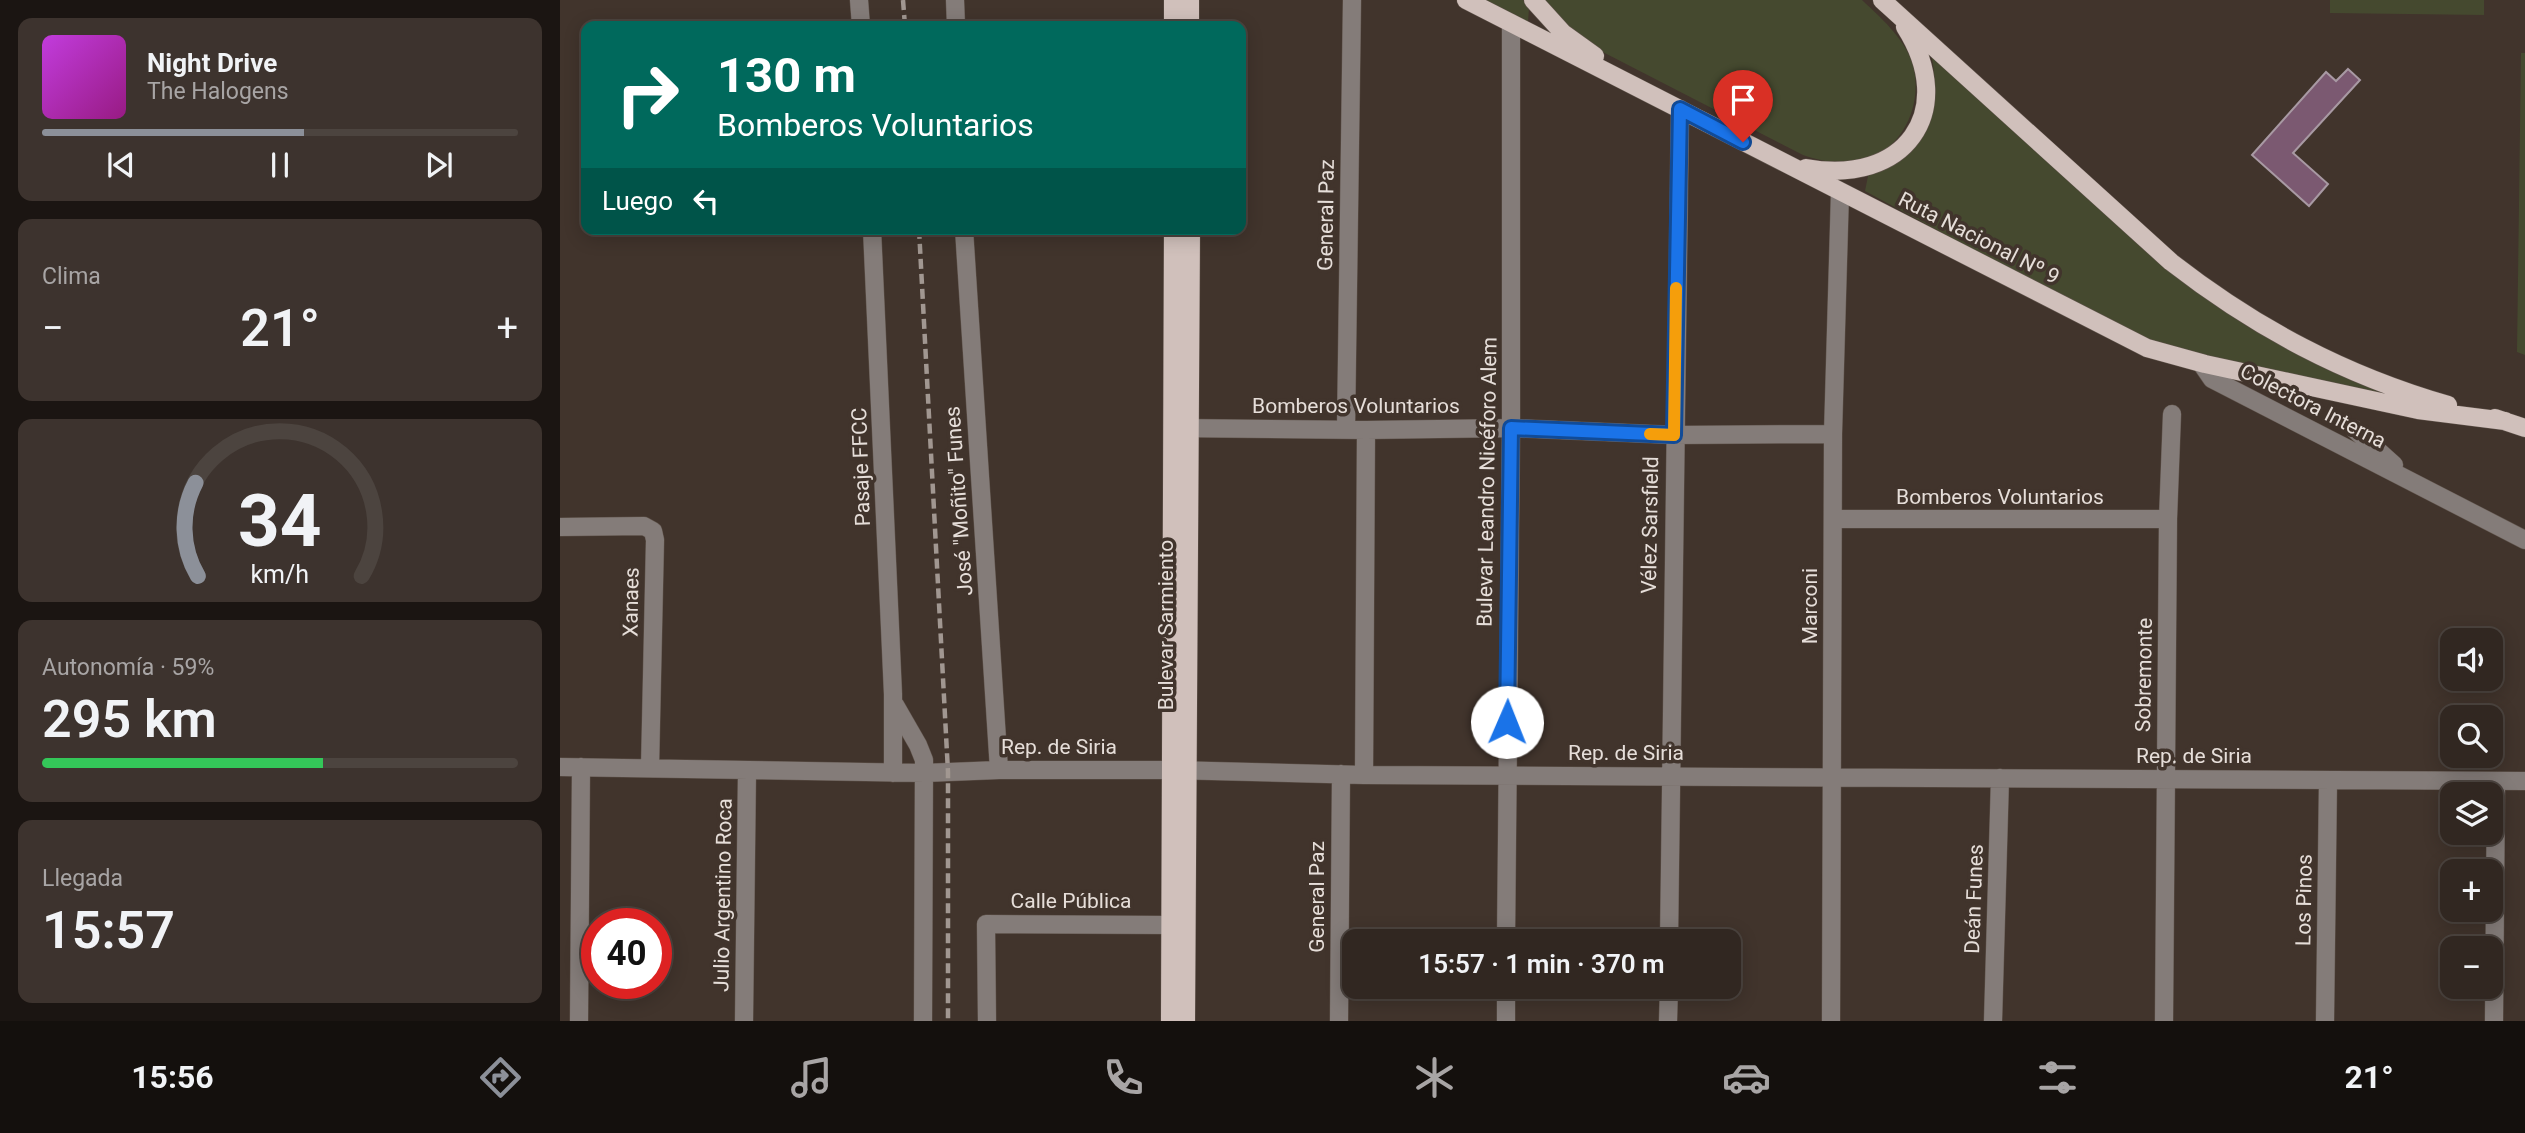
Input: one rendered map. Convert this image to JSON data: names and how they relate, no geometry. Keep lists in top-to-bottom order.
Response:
{
  "streets": {
    "main road": ["Ruta Nacional Nº 9", "Bulevar Sarmiento"],
    "street": [
      "General Paz",
      "Bomberos Voluntarios",
      "Colectora Interna",
      "Pasaje FFCC",
      "Bulevar Leandro Nicéforo Alem",
      "José \"Moñito\" Funes",
      "Vélez Sarsfield",
      "Xanaes",
      "Marconi",
      "Sobremonte",
      "Rep. de Siria",
      "Julio Argentino Roca",
      "Deán Funes",
      "Los Pinos",
      "Calle Pública"
    ]
  },
  "crossings": [
    ["General Paz", "Bomberos Voluntarios"],
    ["General Paz", "Rep. de Siria"],
    ["Ruta Nacional Nº 9", "Colectora Interna"],
    ["Ruta Nacional Nº 9", "Bulevar Leandro Nicéforo Alem"],
    ["Ruta Nacional Nº 9", "Vélez Sarsfield"],
    ["Ruta Nacional Nº 9", "Marconi"],
    ["Bomberos Voluntarios", "Bulevar Leandro Nicéforo Alem"],
    ["Bomberos Voluntarios", "Vélez Sarsfield"],
    ["Bomberos Voluntarios", "Marconi"],
    ["Bomberos Voluntarios", "Bulevar Sarmiento"],
    ["Bomberos Voluntarios", "Sobremonte"],
    ["Pasaje FFCC", "Rep. de Siria"],
    ["Bulevar Leandro Nicéforo Alem", "Rep. de Siria"],
    ["José \"Moñito\" Funes", "Rep. de Siria"],
    ["Vélez Sarsfield", "Rep. de Siria"],
    ["Xanaes", "Rep. de Siria"],
    ["Marconi", "Rep. de Siria"],
    ["Bulevar Sarmiento", "Rep. de Siria"],
    ["Bulevar Sarmiento", "Calle Pública"],
    ["Sobremonte", "Rep. de Siria"],
    ["Rep. de Siria", "Julio Argentino Roca"],
    ["Rep. de Siria", "Deán Funes"],
    ["Rep. de Siria", "Los Pinos"]
  ],
  "page": {
    "turn": ["130 m", "Bomberos Voluntarios"],
    "song": ["Night Drive", "The Halogens"],
    "then": "Luego",
    "tile": [
      "Clima",
      ["Autonomía · 59%", "295 km"],
      ["Llegada", "15:57"]
    ],
    "heat": ["−", "21°", "+"],
    "map_buttons": ["+", "−"],
    "limit": "40",
    "trip": "15:57 · 1 min · 370 m",
    "tabs": ["15:56", "21°"],
    "gauge": ["34", "km/h"]
  }
}
